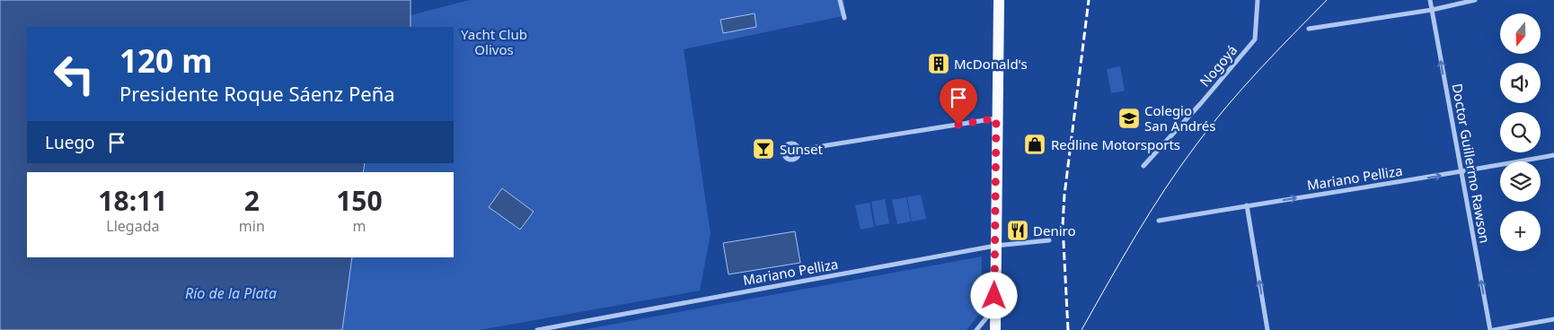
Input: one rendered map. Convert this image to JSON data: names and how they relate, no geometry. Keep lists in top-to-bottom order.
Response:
{
  "streets": {
    "street": ["Nogoyá", "Doctor Guillermo Rawson", "Mariano Pelliza"]
  },
  "crossings": [
    ["Doctor Guillermo Rawson", "Mariano Pelliza"]
  ],
  "one_way": ["Doctor Guillermo Rawson"],
  "water": ["Río de la Plata"],
  "parks": ["Yacht Club Olivos"],
  "places": {
    "building": ["McDonald's"],
    "school or university": ["Colegio San Andrés"],
    "shop": ["Redline Motorsports"],
    "bar": ["Sunset"],
    "restaurant": ["Deniro"]
  },
  "north": "bottom",
  "page": {
    "map_buttons": "+",
    "turn": ["120 m", "Presidente Roque Sáenz Peña"],
    "then": "Luego",
    "eta": [
      "18:11",
      "Llegada",
      "2",
      "min",
      "150",
      "m"
    ]
  }
}
